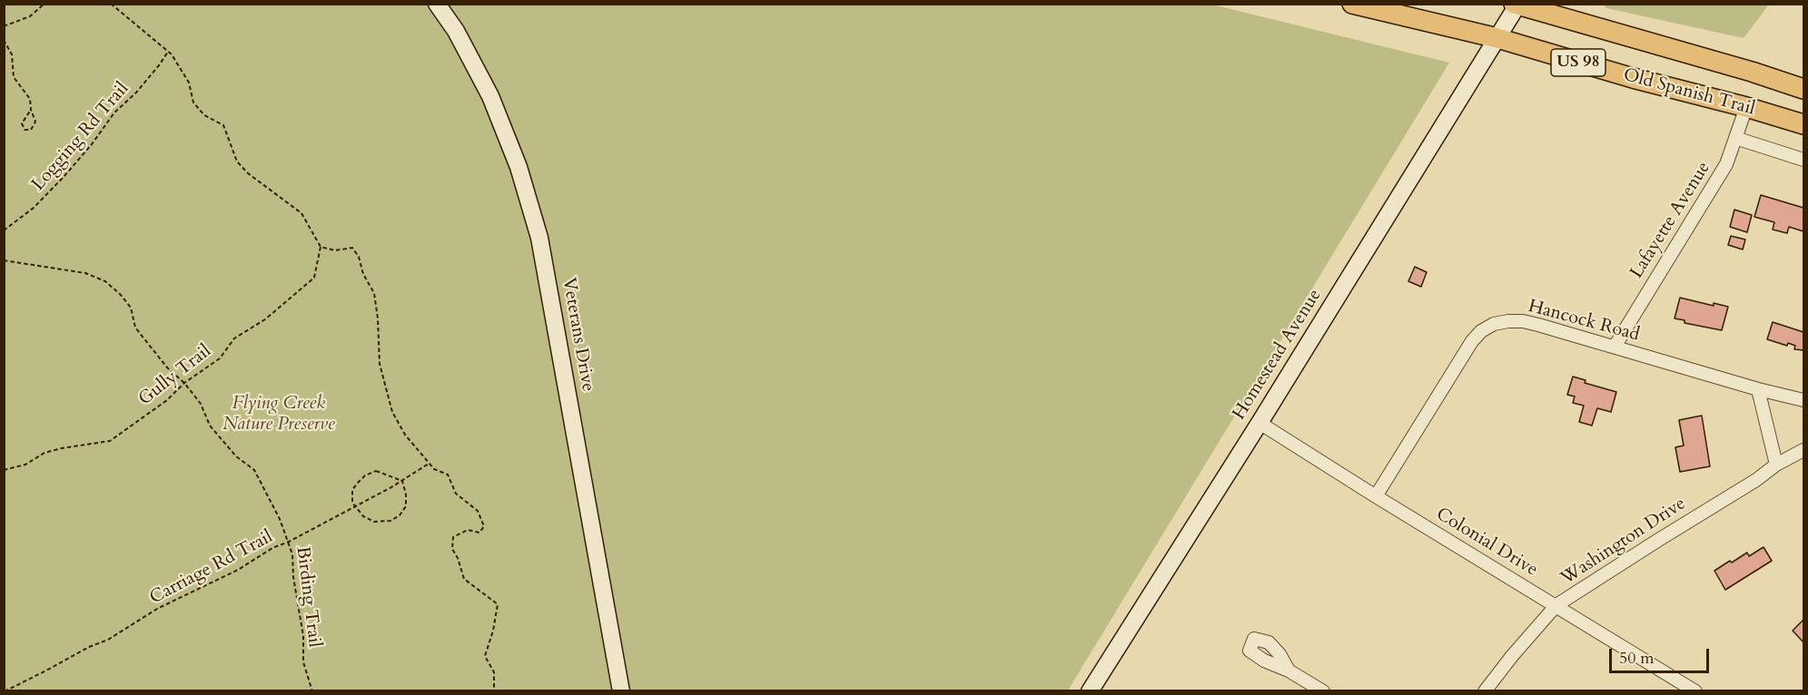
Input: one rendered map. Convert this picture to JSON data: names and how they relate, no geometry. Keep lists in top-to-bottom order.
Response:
{
  "streets": {
    "main road": ["US 98", "Old Spanish Trail"],
    "street": [
      "Lafayette Avenue",
      "Hancock Road",
      "Veterans Drive",
      "Homestead Avenue",
      "Washington Drive",
      "Colonial Drive"
    ],
    "path": [
      "Logging Rd Trail",
      "Gully Trail",
      "Carriage Rd Trail",
      "Birding Trail"
    ]
  },
  "crossings": [
    ["Old Spanish Trail", "Lafayette Avenue"],
    ["Old Spanish Trail", "Homestead Avenue"],
    ["Lafayette Avenue", "Hancock Road"],
    ["Hancock Road", "Colonial Drive"],
    ["Homestead Avenue", "Colonial Drive"],
    ["Gully Trail", "Birding Trail"],
    ["Washington Drive", "Colonial Drive"],
    ["Carriage Rd Trail", "Birding Trail"]
  ],
  "parks": ["Flying Creek Nature Preserve"],
  "scale_bar": "50 m"
}
